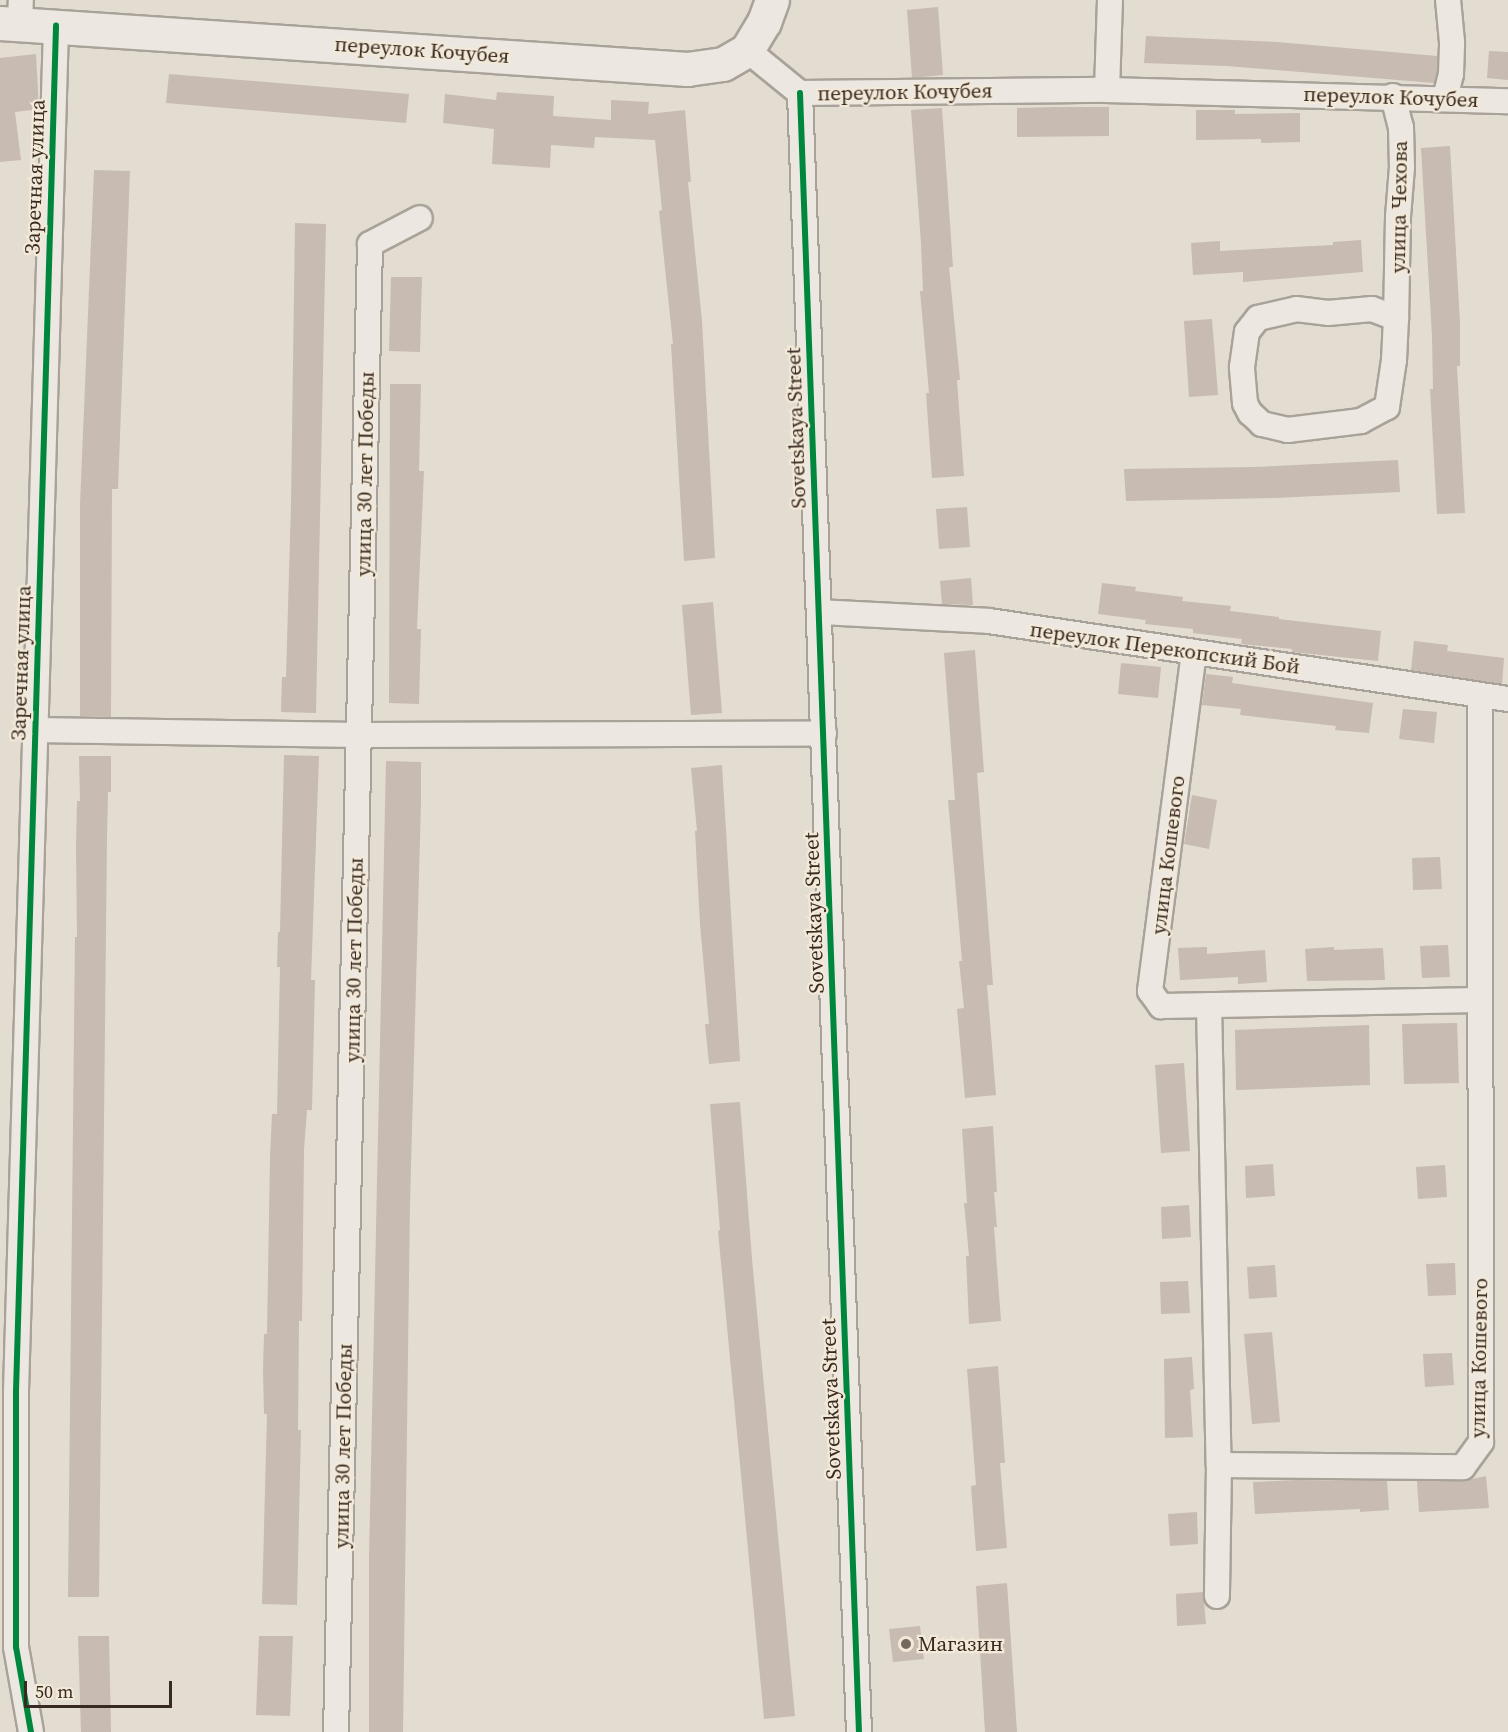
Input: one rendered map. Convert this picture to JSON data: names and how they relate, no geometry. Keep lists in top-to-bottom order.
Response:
{
  "streets": {
    "main road": ["переулок Кочубея"],
    "street": [
      "Заречная улица",
      "улица Чехова",
      "Sovetskaya Street",
      "улица 30 лет Победы",
      "переулок Перекопский Бой",
      "улица Кошевого"
    ]
  },
  "crossings": [
    ["переулок Кочубея", "Заречная улица"],
    ["переулок Кочубея", "улица Чехова"],
    ["переулок Кочубея", "Sovetskaya Street"],
    ["Sovetskaya Street", "переулок Перекопский Бой"],
    ["переулок Перекопский Бой", "улица Кошевого"]
  ],
  "places": ["Магазин"],
  "scale_bar": "50 m"
}
